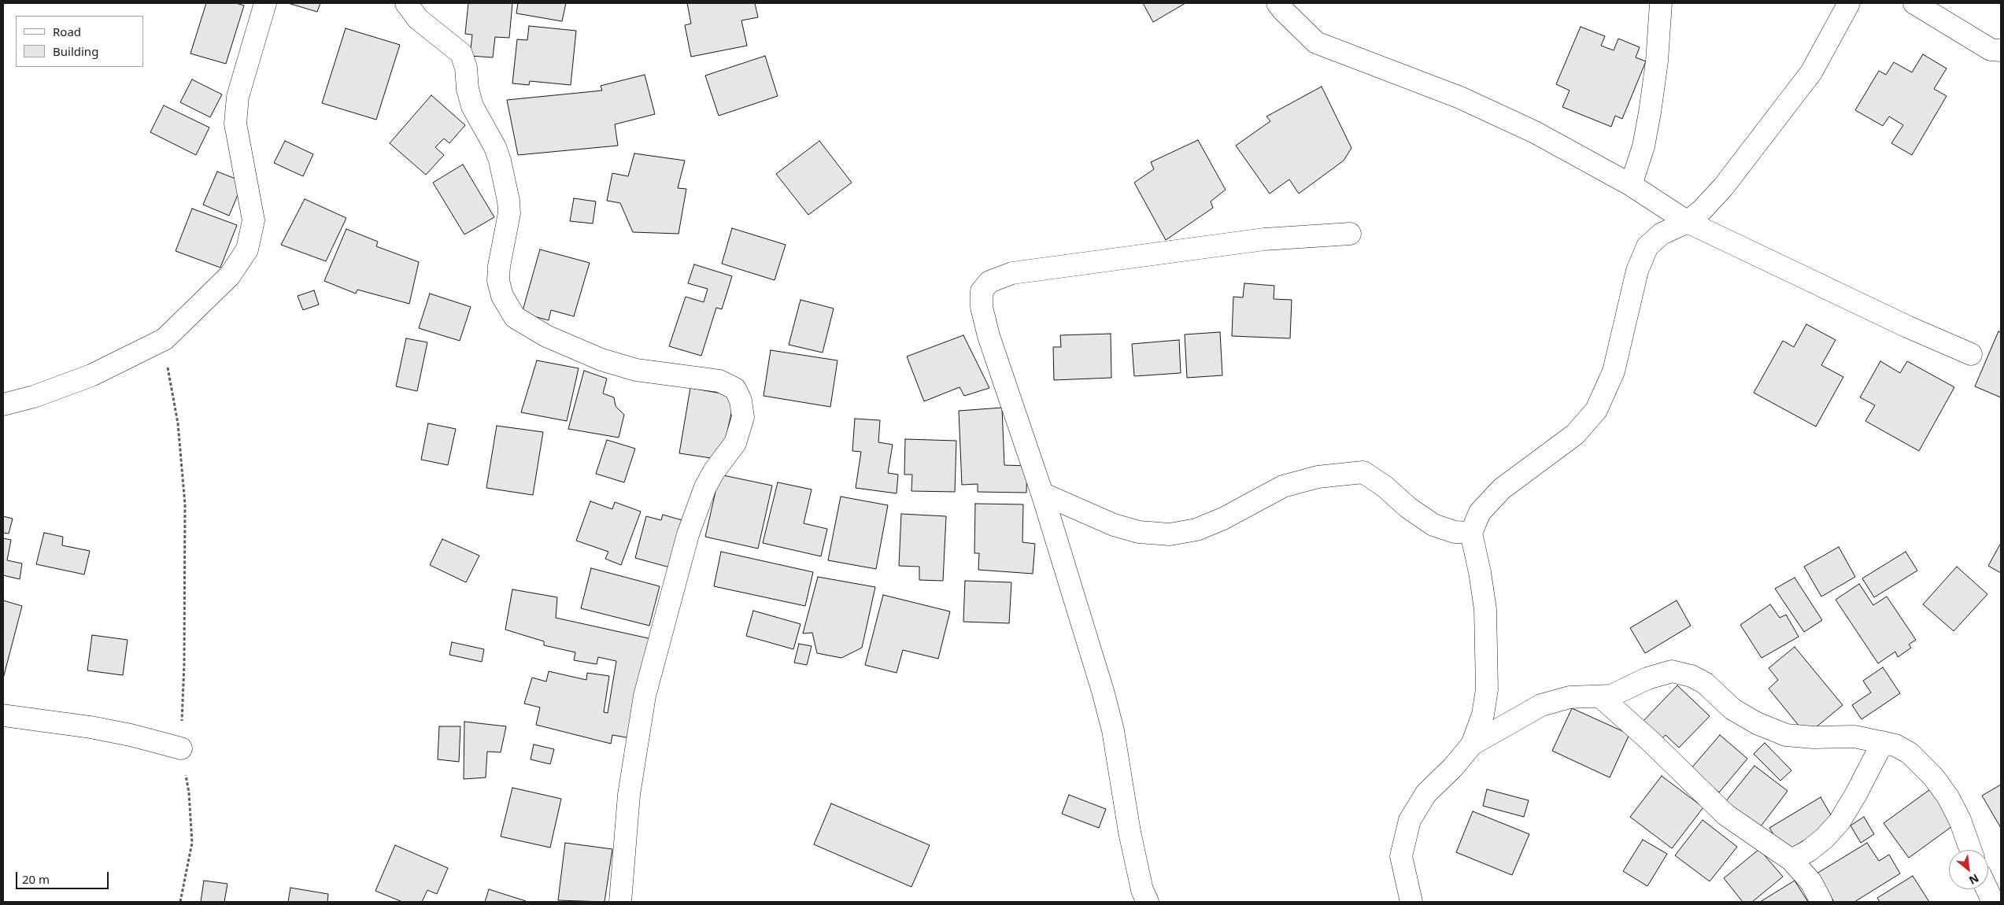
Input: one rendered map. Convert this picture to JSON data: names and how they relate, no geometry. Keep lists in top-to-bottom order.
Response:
{
  "legend": ["Road", "Building"],
  "scale_bar": "20 m",
  "north": "bottom right"
}
